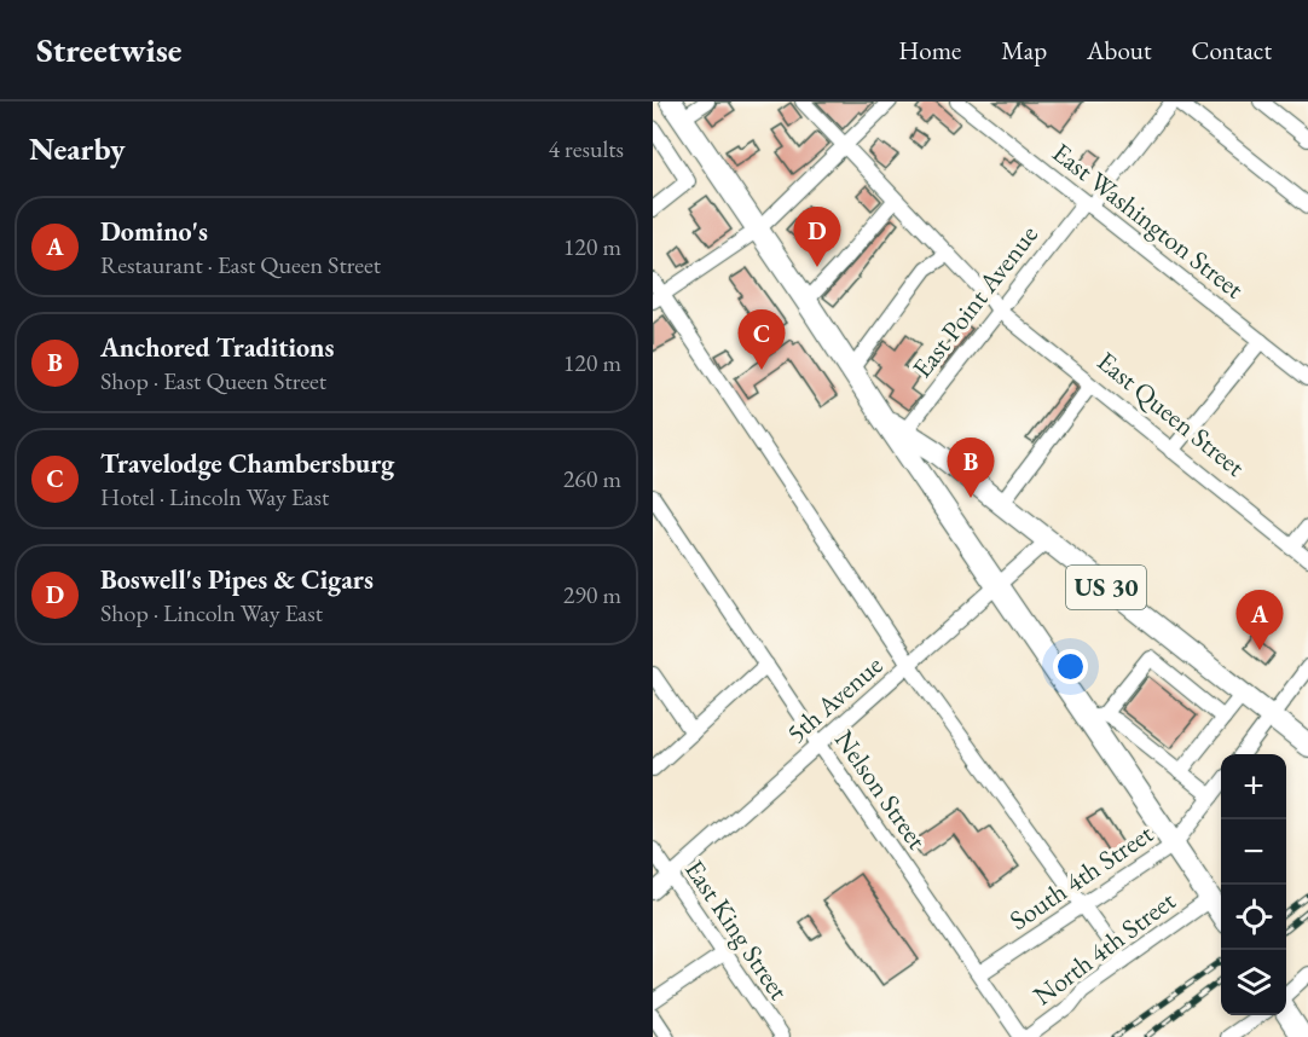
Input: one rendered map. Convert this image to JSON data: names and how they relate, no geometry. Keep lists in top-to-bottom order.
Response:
{
  "streets": {
    "highway": ["US 30"],
    "street": [
      "East Washington Street",
      "East Point Avenue",
      "East Queen Street",
      "5th Avenue",
      "Nelson Street",
      "South 4th Street",
      "East King Street",
      "North 4th Street"
    ]
  },
  "crossings": [
    ["East Washington Street", "East Point Avenue"],
    ["East Point Avenue", "East Queen Street"],
    ["East Point Avenue", "US 30"],
    ["US 30", "5th Avenue"],
    ["US 30", "South 4th Street"],
    ["US 30", "North 4th Street"],
    ["5th Avenue", "Nelson Street"],
    ["5th Avenue", "East King Street"],
    ["Nelson Street", "South 4th Street"]
  ],
  "page": {
    "header": "Streetwise",
    "nav": [
      "Home",
      "Map",
      "About",
      "Contact"
    ],
    "heading": ["Nearby", "4 results"],
    "list": [
      {
        "mark": "A",
        "name": "Domino's",
        "note": "Restaurant · East Queen Street",
        "value": "120 m"
      },
      {
        "mark": "B",
        "name": "Anchored Traditions",
        "note": "Shop · East Queen Street",
        "value": "120 m"
      },
      {
        "mark": "C",
        "name": "Travelodge Chambersburg",
        "note": "Hotel · Lincoln Way East",
        "value": "260 m"
      },
      {
        "mark": "D",
        "name": "Boswell's Pipes & Cigars",
        "note": "Shop · Lincoln Way East",
        "value": "290 m"
      }
    ],
    "pins": [
      "D",
      "C",
      "B",
      "A"
    ],
    "map_buttons": ["+", "−"]
  }
}
